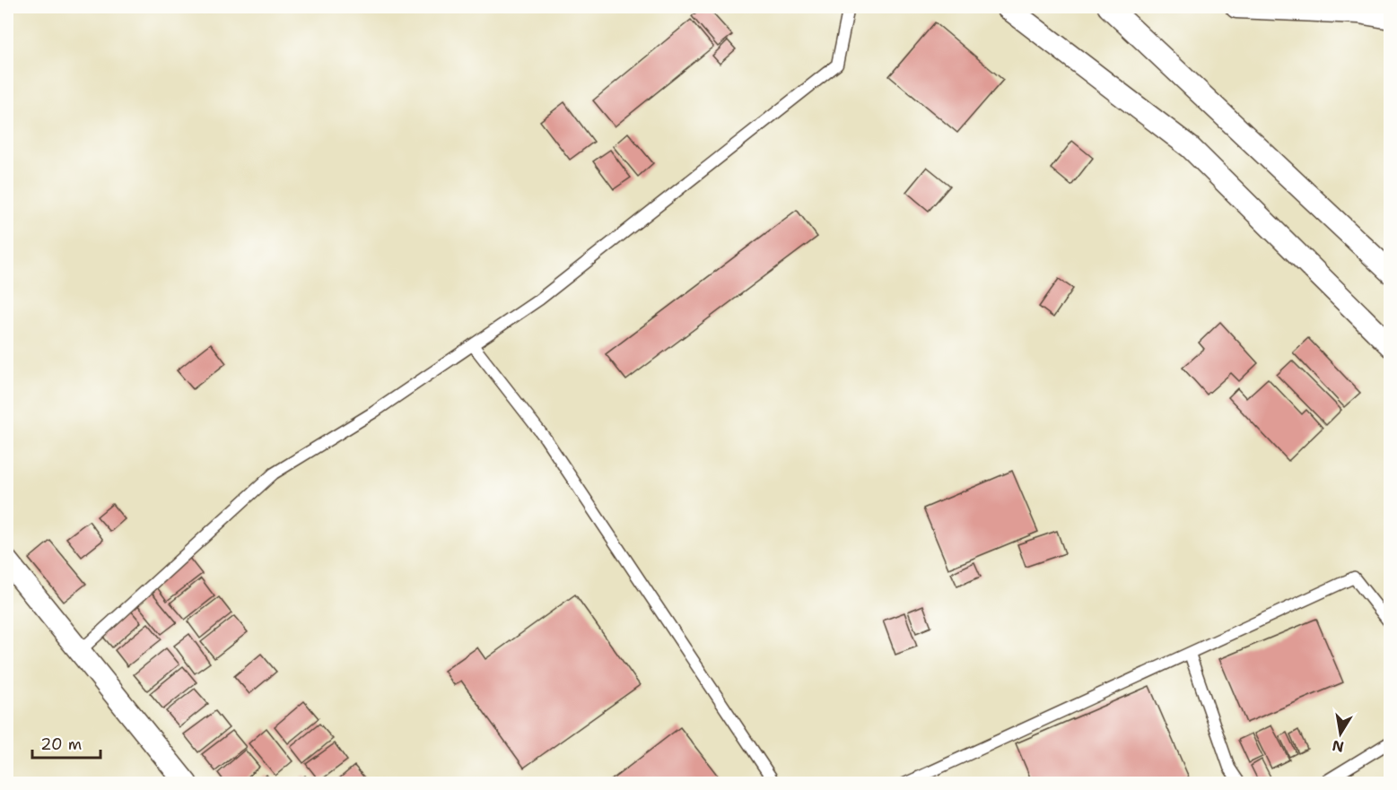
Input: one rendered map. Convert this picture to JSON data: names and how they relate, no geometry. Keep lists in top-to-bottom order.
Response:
{
  "scale_bar": "20 m",
  "north": "bottom"
}
